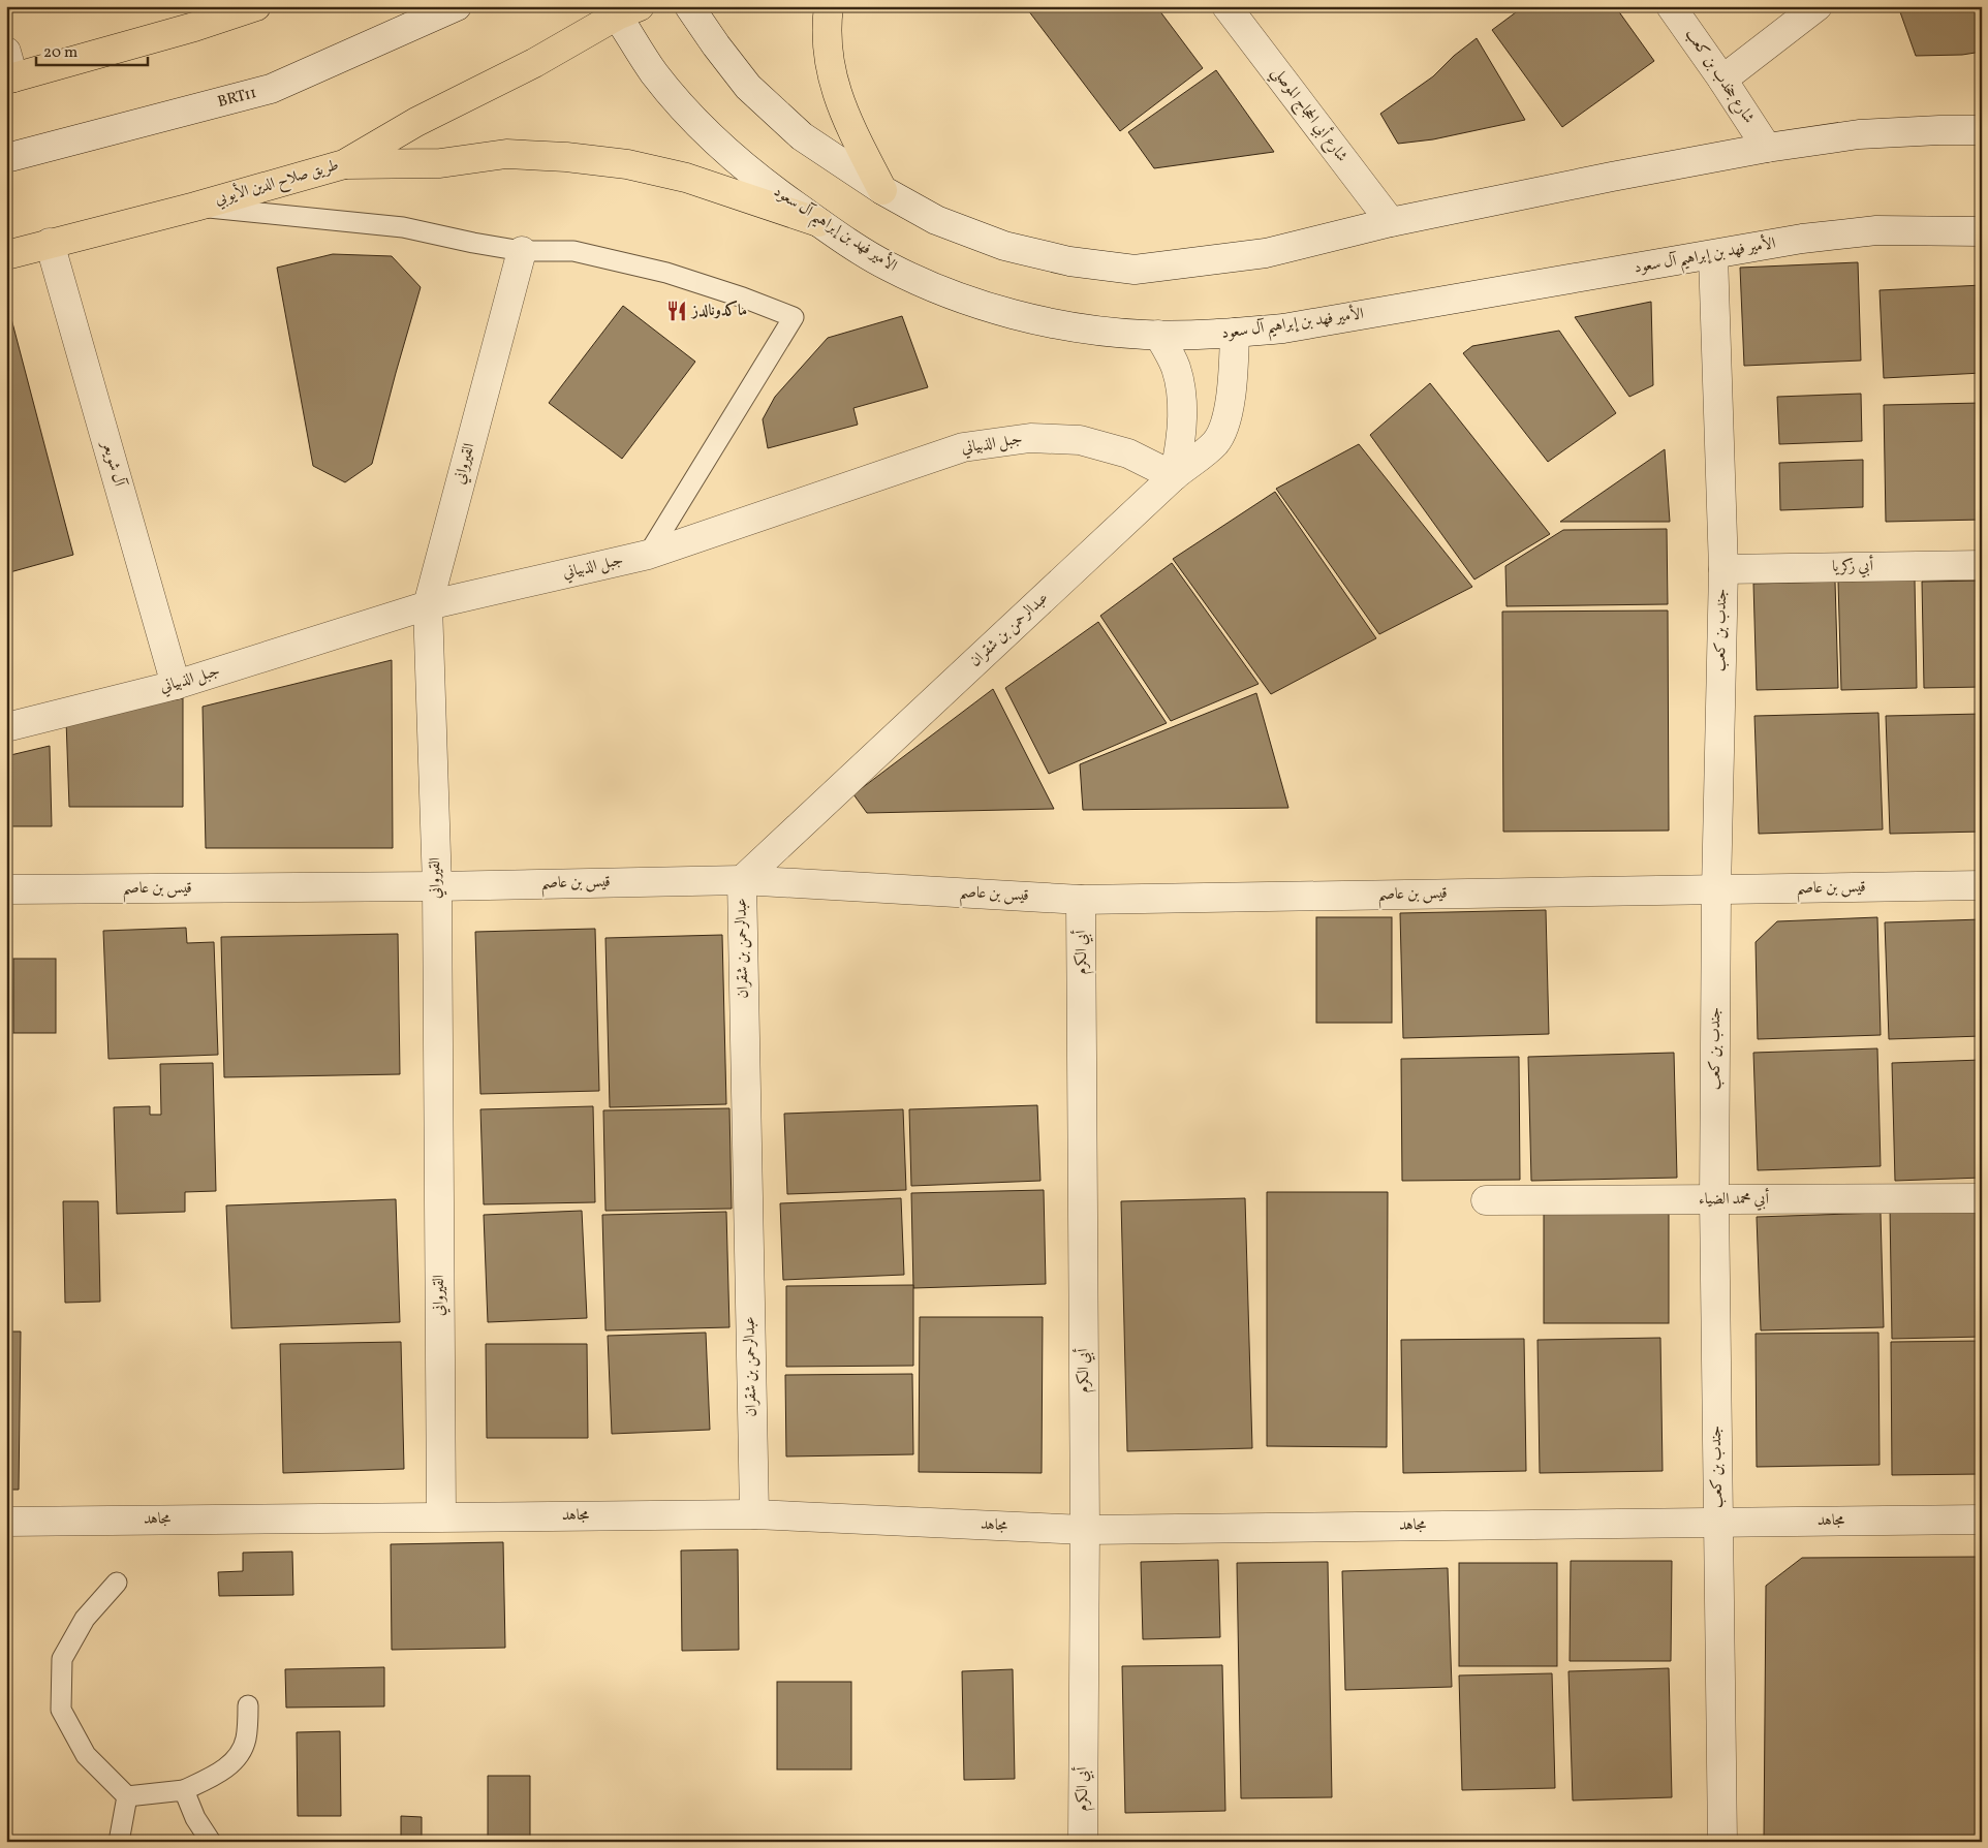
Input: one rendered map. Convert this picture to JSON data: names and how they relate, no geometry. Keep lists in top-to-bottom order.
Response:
{
  "streets": {
    "main road": ["طريق صلاح الدين الأيوبي"],
    "street": [
      "شارع جخدب بن كعب",
      "BRT11",
      "شارع أبي الحجاج الموصلي",
      "الأمير فهد بن إبراهيم آل سعود",
      "جبل الذبياني",
      "آل شويعر",
      "القيرواني",
      "أبي زكريا",
      "عبدالرحمن بن شقران",
      "جندب بن كعب",
      "قيس بن عاصم",
      "أبي الكرم",
      "أبي محمد الضياء",
      "مجاهد"
    ]
  },
  "crossings": [
    ["طريق صلاح الدين الأيوبي", "الأمير فهد بن إبراهيم آل سعود"],
    ["طريق صلاح الدين الأيوبي", "آل شويعر"],
    ["الأمير فهد بن إبراهيم آل سعود", "عبدالرحمن بن شقران"],
    ["الأمير فهد بن إبراهيم آل سعود", "جندب بن كعب"],
    ["جبل الذبياني", "آل شويعر"],
    ["جبل الذبياني", "القيرواني"],
    ["جبل الذبياني", "عبدالرحمن بن شقران"],
    ["القيرواني", "قيس بن عاصم"],
    ["القيرواني", "مجاهد"],
    ["أبي زكريا", "جندب بن كعب"],
    ["عبدالرحمن بن شقران", "قيس بن عاصم"],
    ["عبدالرحمن بن شقران", "مجاهد"],
    ["جندب بن كعب", "قيس بن عاصم"],
    ["جندب بن كعب", "أبي محمد الضياء"],
    ["جندب بن كعب", "مجاهد"],
    ["قيس بن عاصم", "أبي الكرم"],
    ["أبي الكرم", "مجاهد"]
  ],
  "places": {
    "restaurant": ["ماكدونالدز"]
  },
  "scale_bar": "20 m"
}
